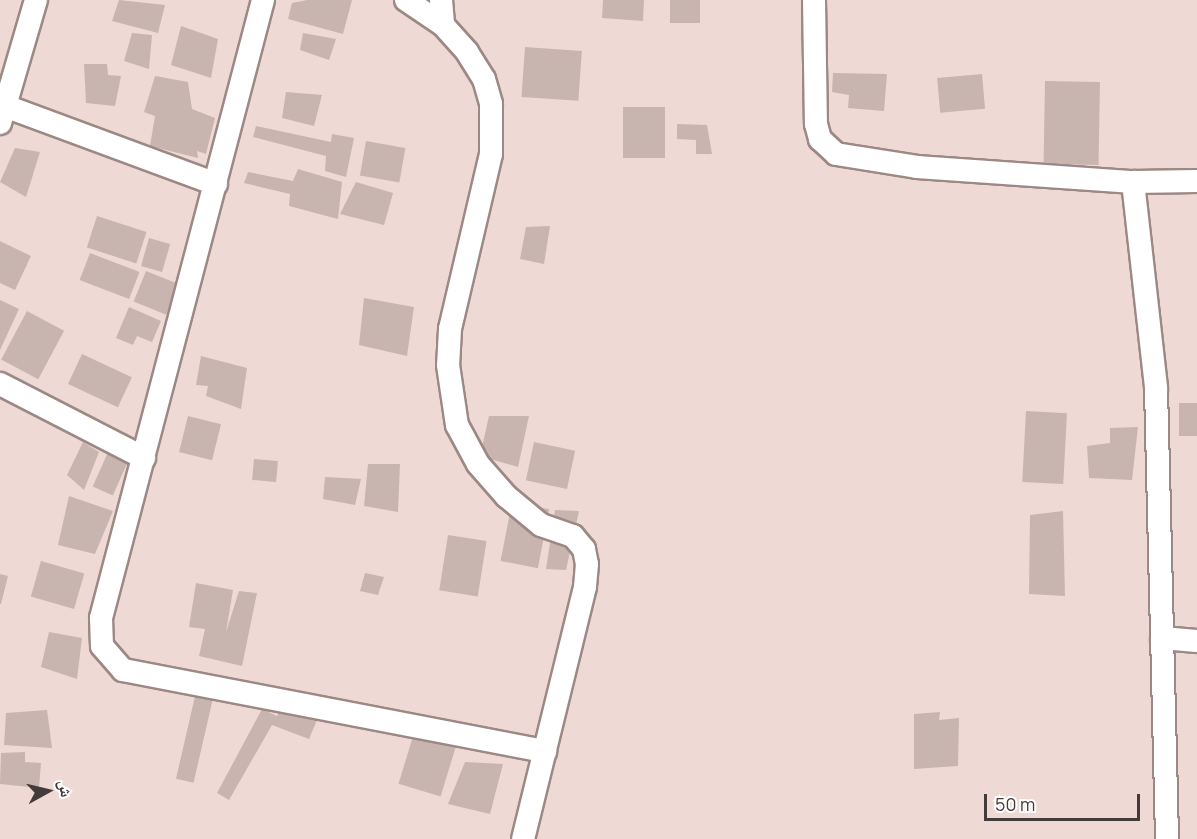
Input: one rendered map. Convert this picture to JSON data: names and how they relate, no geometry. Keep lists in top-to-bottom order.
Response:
{
  "scale_bar": "50 m",
  "north": "right"
}
